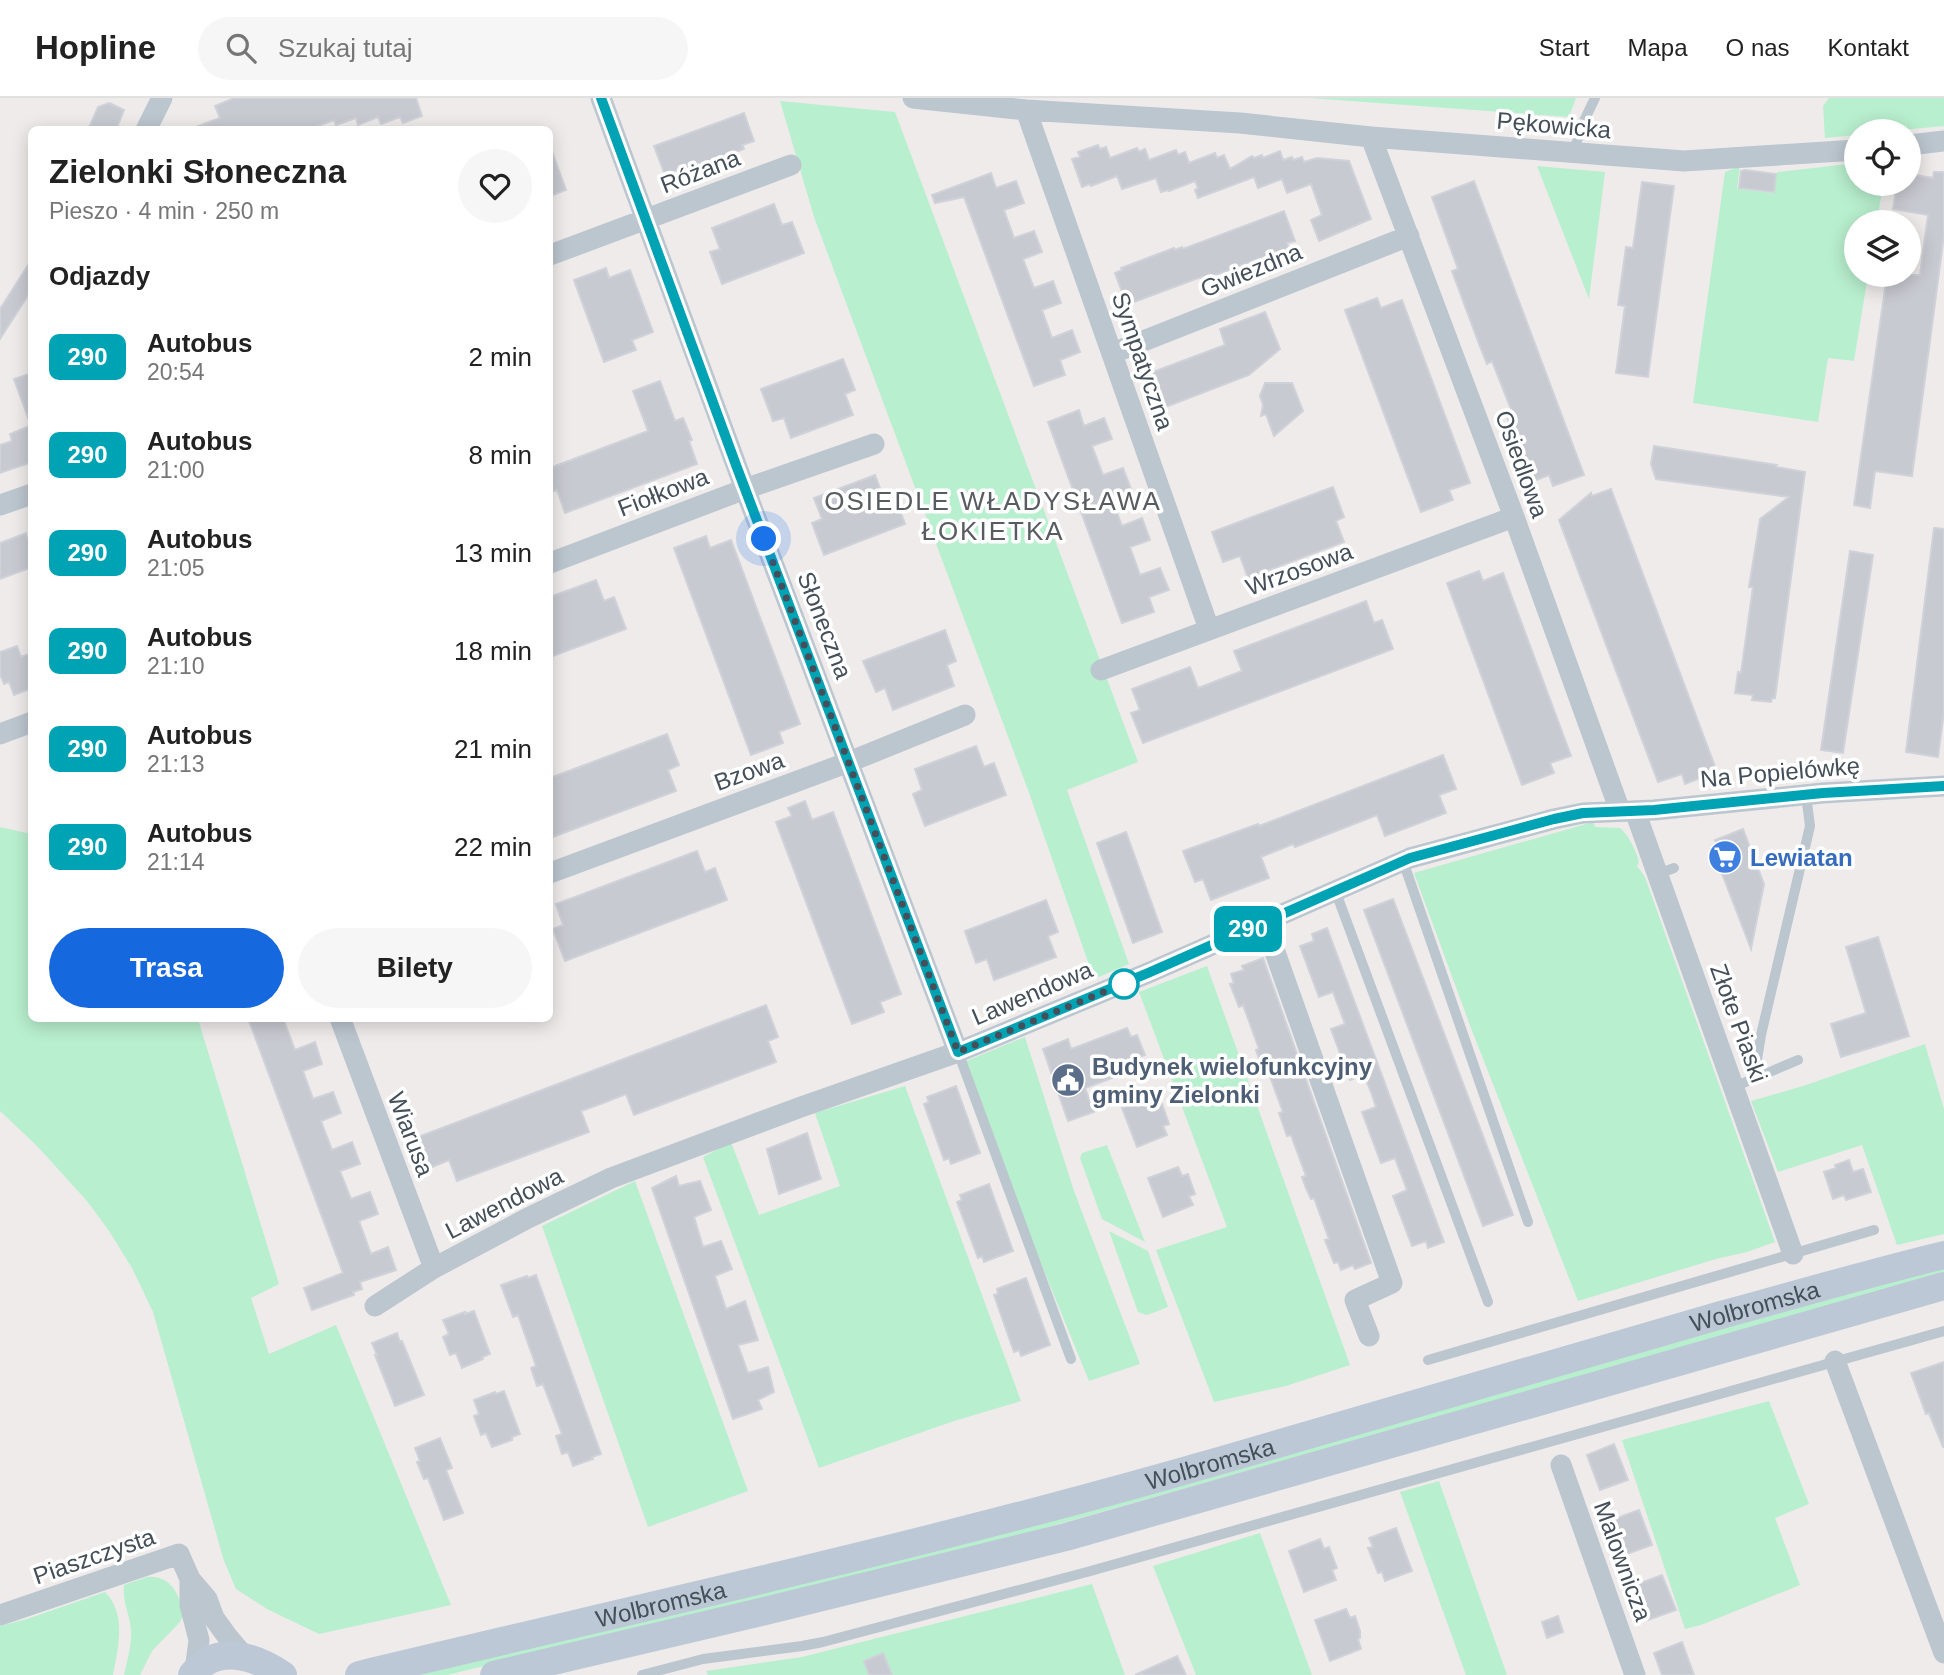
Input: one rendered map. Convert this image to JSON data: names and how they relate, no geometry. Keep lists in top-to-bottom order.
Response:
{
  "streets": {
    "main road": ["Wolbromska"],
    "street": [
      "Pękowicka",
      "Różana",
      "Gwiezdna",
      "Sympatyczna",
      "Osiedlowa",
      "Fiołkowa",
      "Wrzosowa",
      "Słoneczna",
      "Bzowa",
      "Na Popielówkę",
      "Lawendowa",
      "Złote Piaski",
      "Wiarusa",
      "Piaszczysta",
      "Malownicza"
    ]
  },
  "crossings": [
    ["Pękowicka", "Sympatyczna"],
    ["Pękowicka", "Osiedlowa"],
    ["Różana", "Słoneczna"],
    ["Gwiezdna", "Sympatyczna"],
    ["Gwiezdna", "Osiedlowa"],
    ["Sympatyczna", "Wrzosowa"],
    ["Osiedlowa", "Wrzosowa"],
    ["Osiedlowa", "Na Popielówkę"],
    ["Osiedlowa", "Lawendowa"],
    ["Osiedlowa", "Złote Piaski"],
    ["Fiołkowa", "Słoneczna"],
    ["Słoneczna", "Bzowa"],
    ["Słoneczna", "Lawendowa"],
    ["Na Popielówkę", "Lawendowa"],
    ["Na Popielówkę", "Złote Piaski"],
    ["Lawendowa", "Złote Piaski"],
    ["Lawendowa", "Wiarusa"]
  ],
  "districts": ["OSIEDLE WŁADYSŁAWA ŁOKIETKA"],
  "places": {
    "supermarket": ["Lewiatan"],
    "public building": ["Budynek wielofunkcyjny gminy Zielonki"]
  },
  "lines": ["bus line 290"],
  "page": {
    "header": "Hopline",
    "search": "Szukaj tutaj",
    "nav": [
      "Start",
      "Mapa",
      "O nas",
      "Kontakt"
    ],
    "on_map": "290",
    "heading": [
      ["Zielonki Słoneczna", "Pieszo · 4 min · 250 m"],
      "Odjazdy"
    ],
    "list": [
      {
        "mark": "290",
        "name": "Autobus",
        "note": "20:54",
        "value": "2 min"
      },
      {
        "mark": "290",
        "name": "Autobus",
        "note": "21:00",
        "value": "8 min"
      },
      {
        "mark": "290",
        "name": "Autobus",
        "note": "21:05",
        "value": "13 min"
      },
      {
        "mark": "290",
        "name": "Autobus",
        "note": "21:10",
        "value": "18 min"
      },
      {
        "mark": "290",
        "name": "Autobus",
        "note": "21:13",
        "value": "21 min"
      },
      {
        "mark": "290",
        "name": "Autobus",
        "note": "21:14",
        "value": "22 min"
      }
    ],
    "buttons": ["Trasa", "Bilety"]
  }
}
